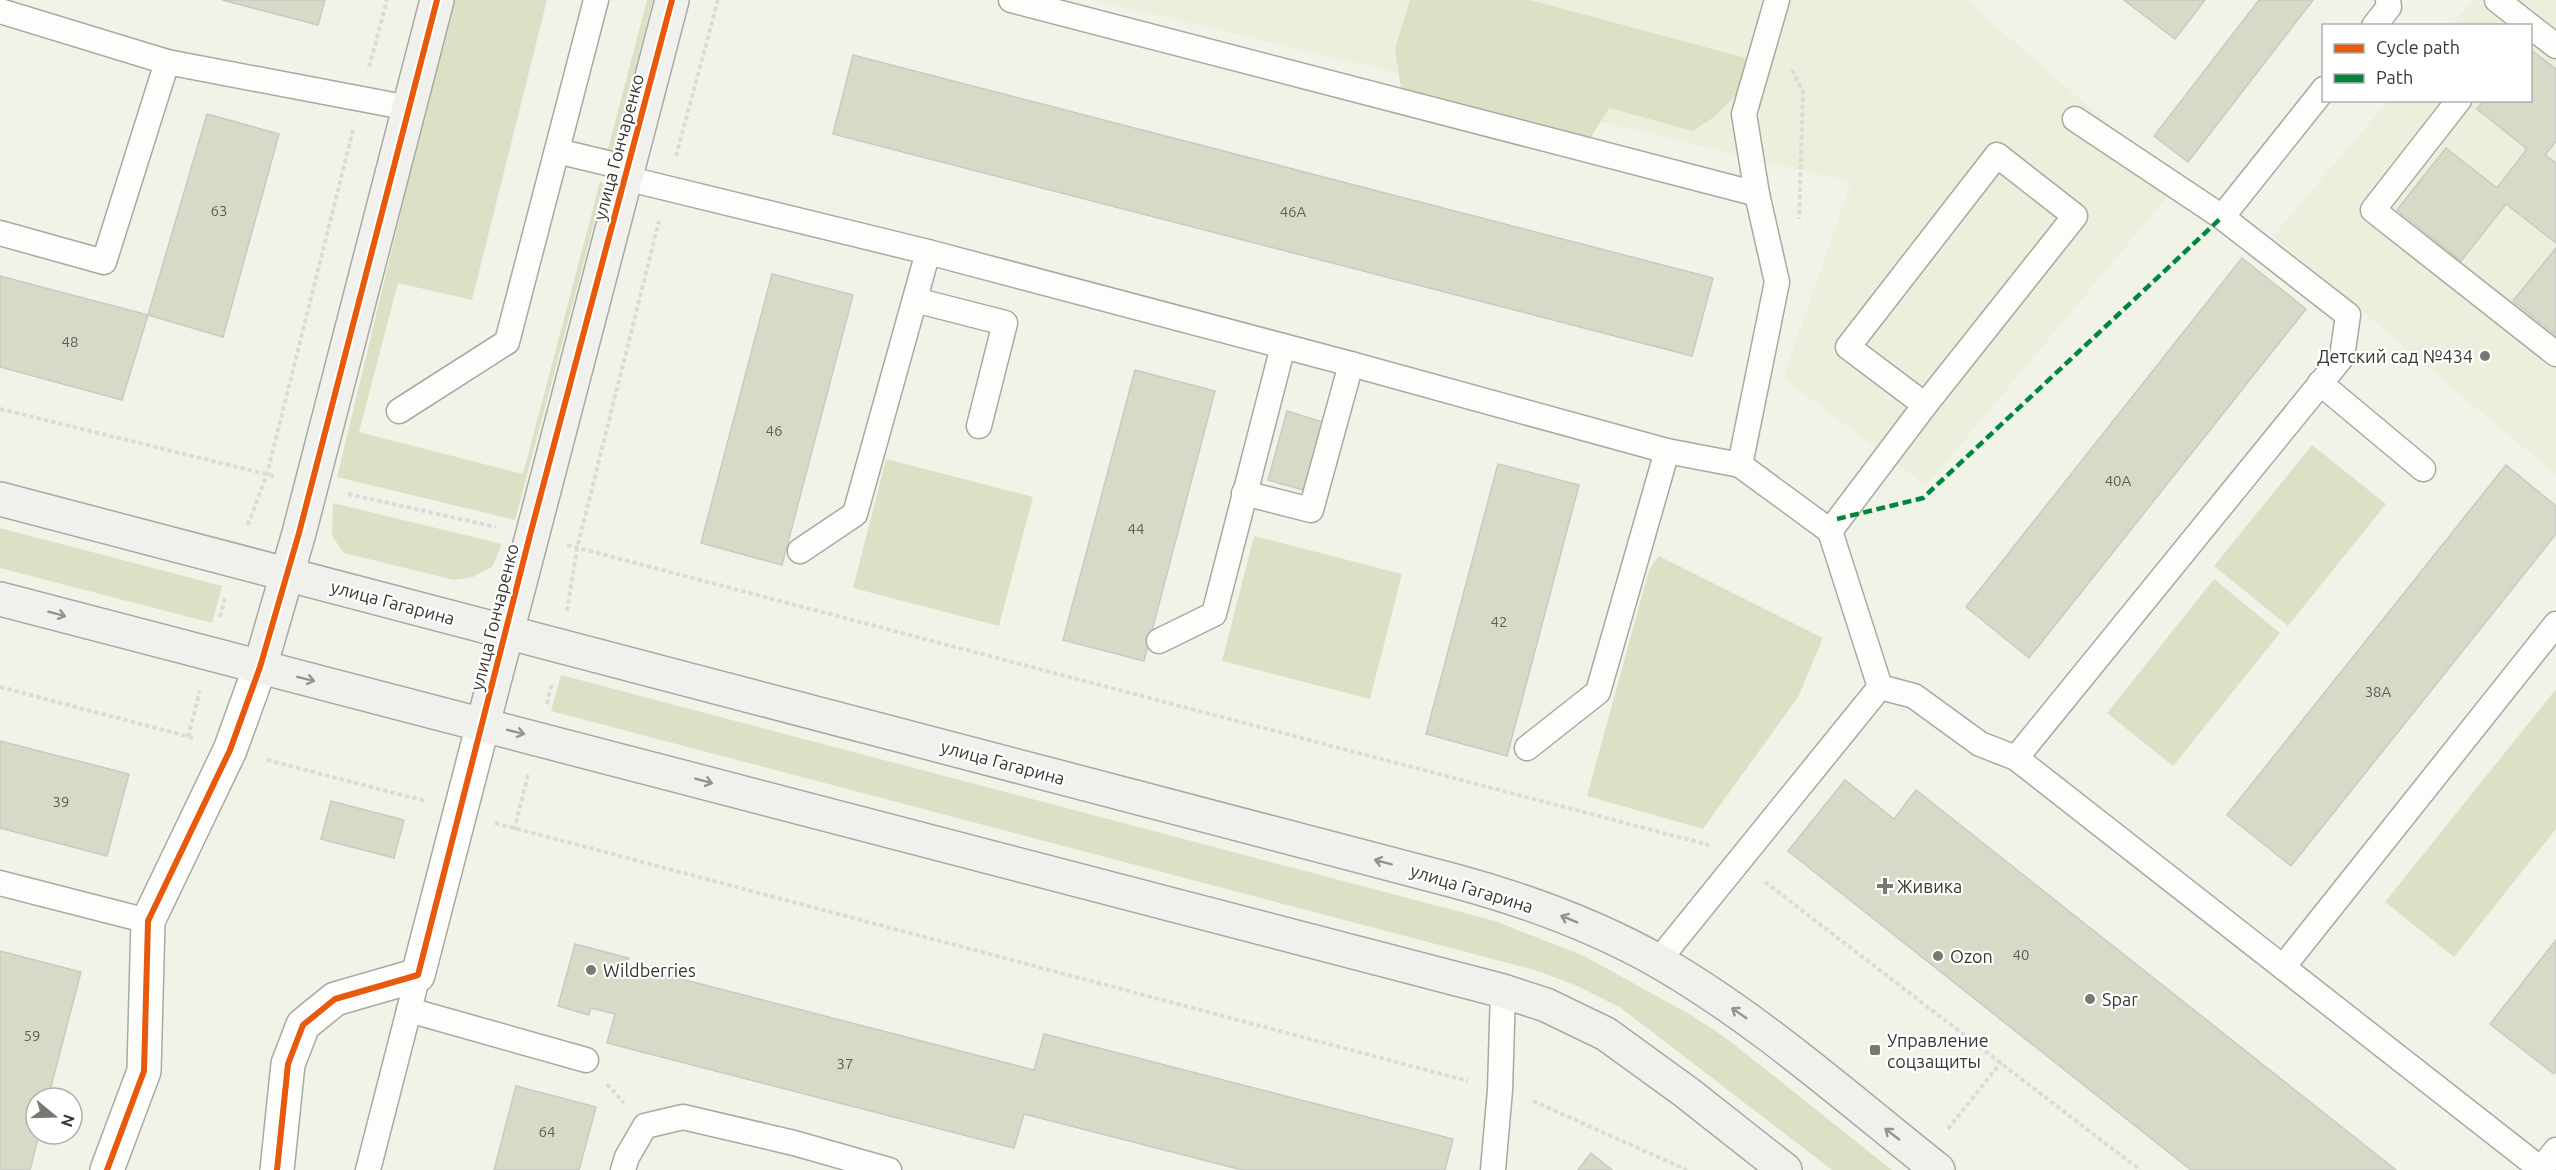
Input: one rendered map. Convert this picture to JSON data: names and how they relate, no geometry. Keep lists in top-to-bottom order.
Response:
{
  "streets": {
    "main road": ["улица Гончаренко", "улица Гагарина"]
  },
  "crossings": [
    ["улица Гончаренко", "улица Гагарина"]
  ],
  "places": {
    "other": [
      "Детский сад №434",
      "Ozon",
      "Wildberries",
      "Spar"
    ],
    "health": ["Живика"],
    "transit": ["Управление соцзащиты"]
  },
  "house_numbers": [
    "63",
    "46А",
    "48",
    "46",
    "40А",
    "44",
    "42",
    "38А",
    "39",
    "40",
    "59",
    "37",
    "64"
  ],
  "legend": ["Cycle path", "Path"],
  "north": "right"
}
